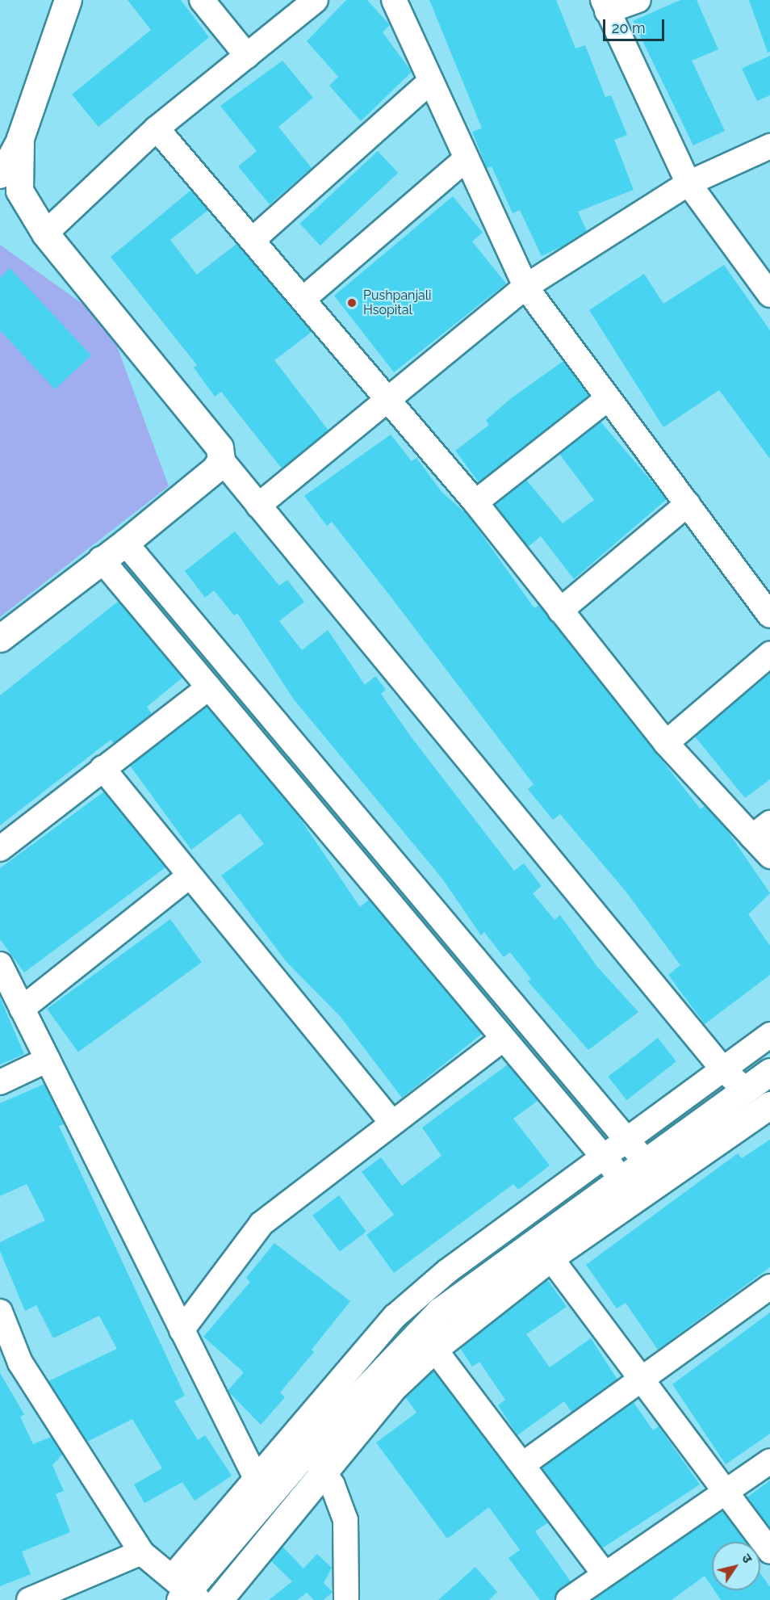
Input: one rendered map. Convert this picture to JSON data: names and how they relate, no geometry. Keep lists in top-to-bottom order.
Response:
{
  "places": ["Pushpanjali Hsopital"],
  "scale_bar": "20 m",
  "north": "top right"
}
